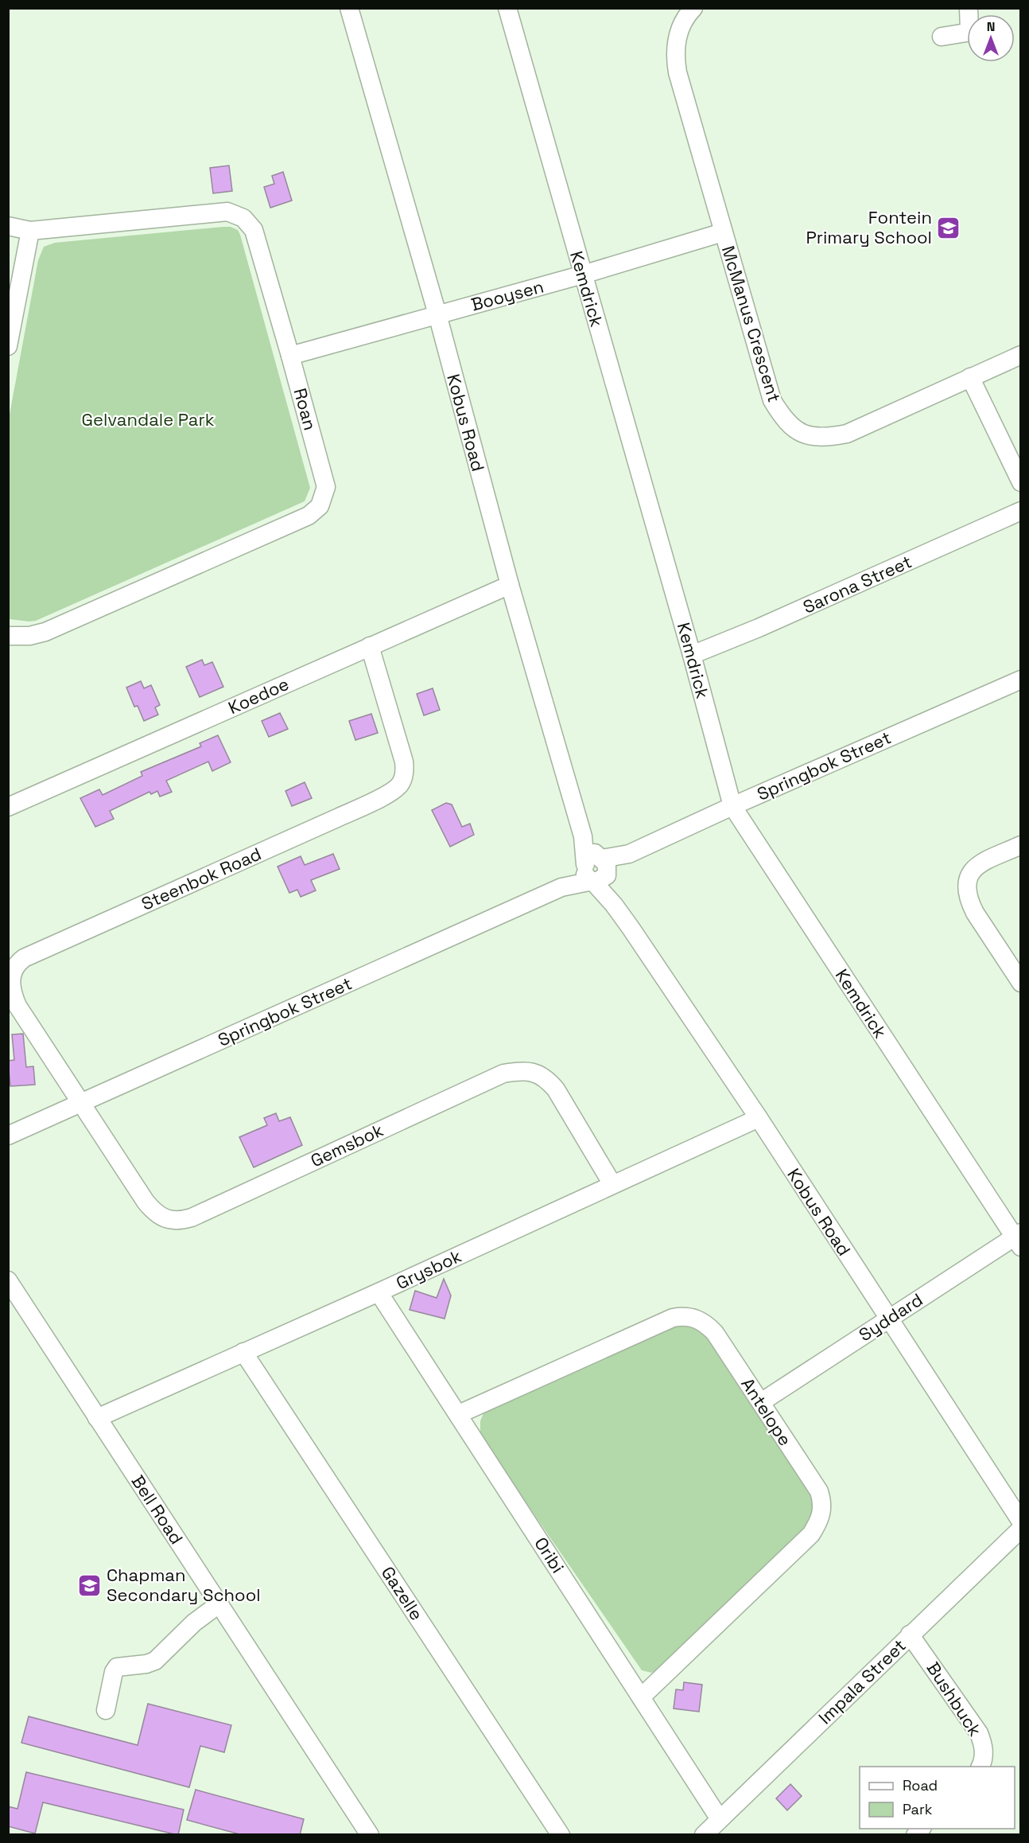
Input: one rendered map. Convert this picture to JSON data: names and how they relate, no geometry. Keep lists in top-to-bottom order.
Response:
{
  "streets": {
    "street": [
      "Kemdrick",
      "Booysen",
      "McManus Crescent",
      "Roan",
      "Kobus Road",
      "Sarona Street",
      "Koedoe",
      "Springbok Street",
      "Steenbok Road",
      "Gemsbok",
      "Grysbok",
      "Syddard",
      "Antelope",
      "Bell Road",
      "Oribi",
      "Gazelle",
      "Impala Street",
      "Bushbuck"
    ]
  },
  "crossings": [
    ["Kemdrick", "Booysen"],
    ["Kemdrick", "Sarona Street"],
    ["Kemdrick", "Springbok Street"],
    ["Kemdrick", "Syddard"],
    ["Booysen", "McManus Crescent"],
    ["Booysen", "Roan"],
    ["Booysen", "Kobus Road"],
    ["Kobus Road", "Koedoe"],
    ["Kobus Road", "Springbok Street"],
    ["Kobus Road", "Grysbok"],
    ["Kobus Road", "Syddard"],
    ["Koedoe", "Steenbok Road"],
    ["Springbok Street", "Steenbok Road"],
    ["Springbok Street", "Gemsbok"],
    ["Steenbok Road", "Gemsbok"],
    ["Gemsbok", "Grysbok"],
    ["Grysbok", "Bell Road"],
    ["Grysbok", "Oribi"],
    ["Grysbok", "Gazelle"],
    ["Syddard", "Antelope"],
    ["Antelope", "Oribi"],
    ["Oribi", "Impala Street"],
    ["Impala Street", "Bushbuck"]
  ],
  "parks": ["Gelvandale Park"],
  "places": {
    "school or university": ["Fontein Primary School", "Chapman Secondary School"]
  },
  "legend": ["Road", "Park"],
  "north": "top"
}
